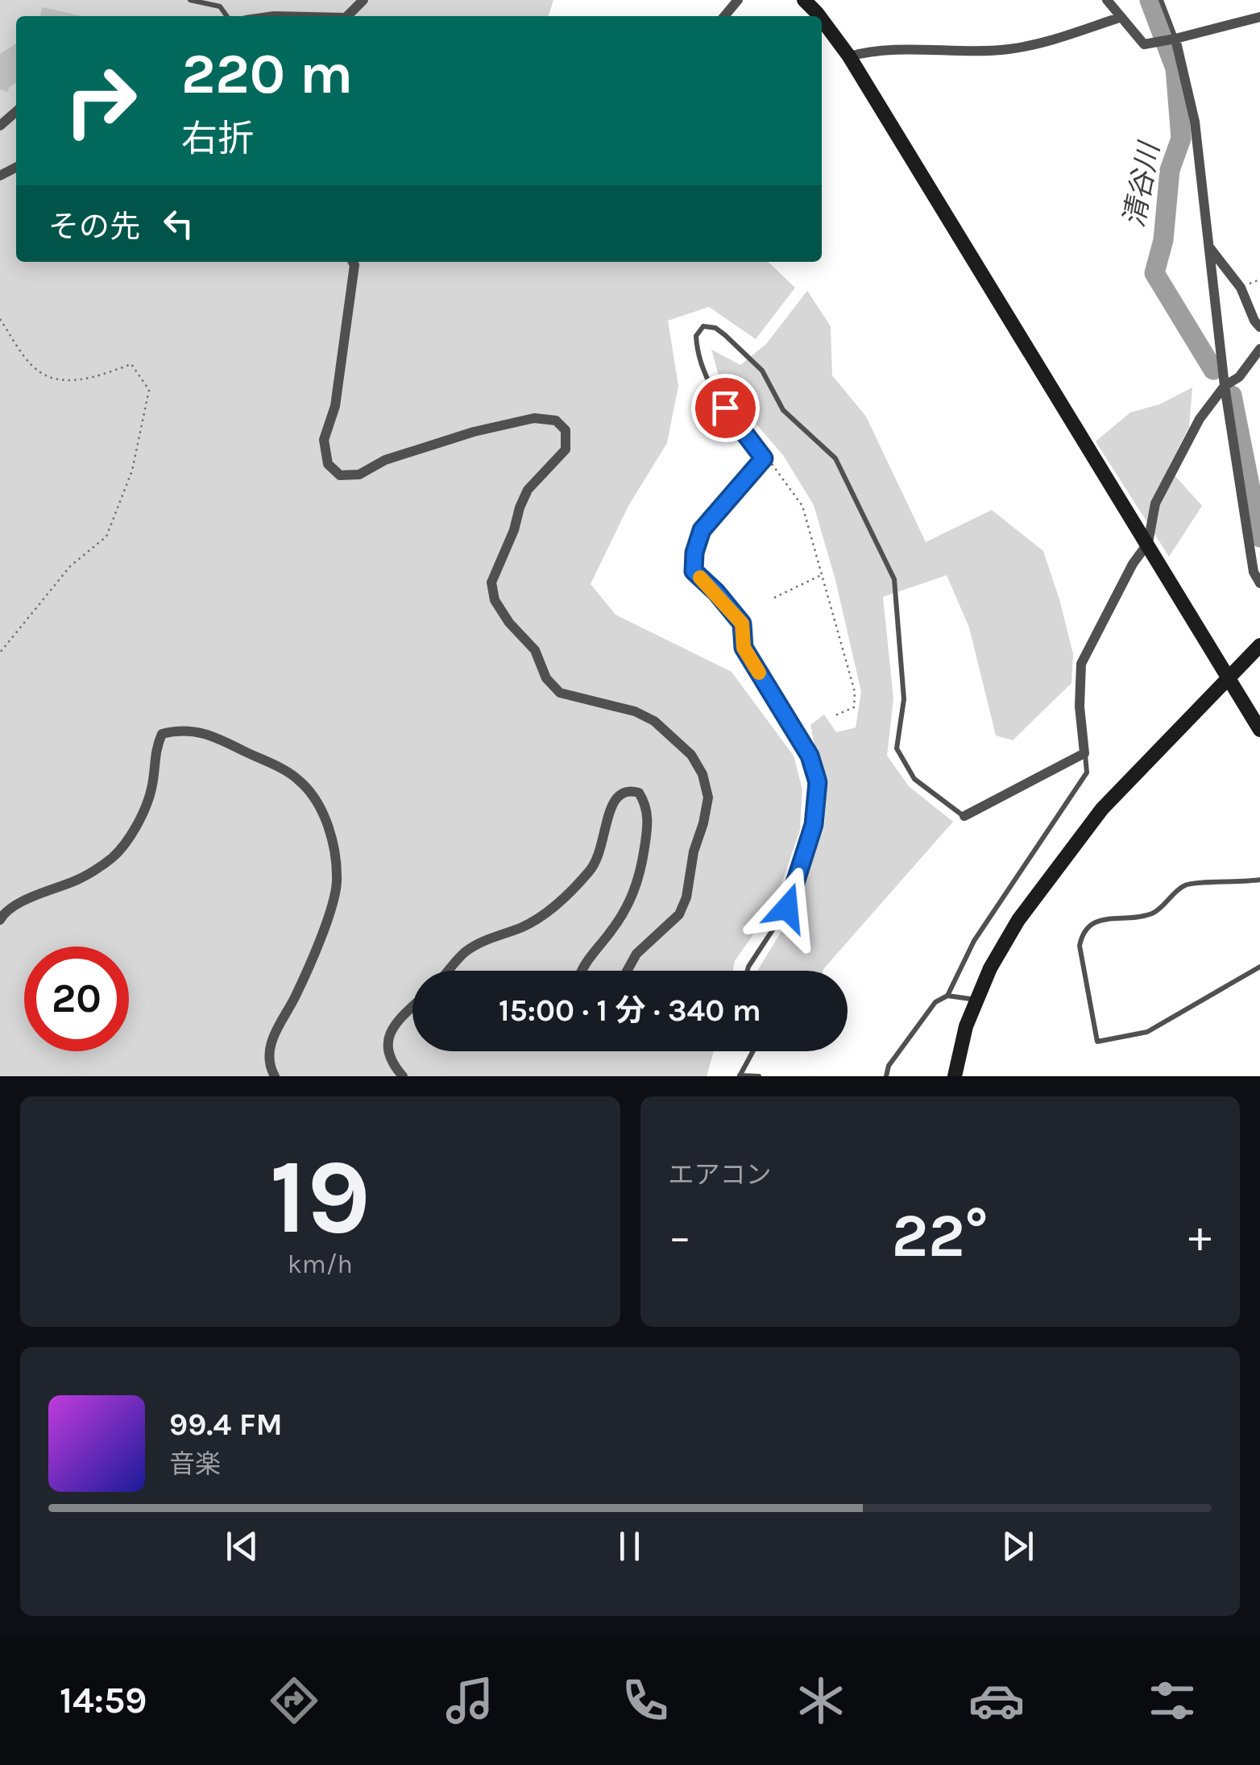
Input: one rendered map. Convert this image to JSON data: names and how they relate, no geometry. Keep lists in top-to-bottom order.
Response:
{
  "water": ["清谷川"],
  "page": {
    "turn": ["220 m", "右折"],
    "then": "その先",
    "limit": "20",
    "trip": "15:00 · 1 分 · 340 m",
    "tile": [
      ["19", "km/h"],
      "エアコン"
    ],
    "heat": ["−", "22°", "+"],
    "song": ["99.4 FM", "音楽"],
    "tabs": "14:59"
  }
}
